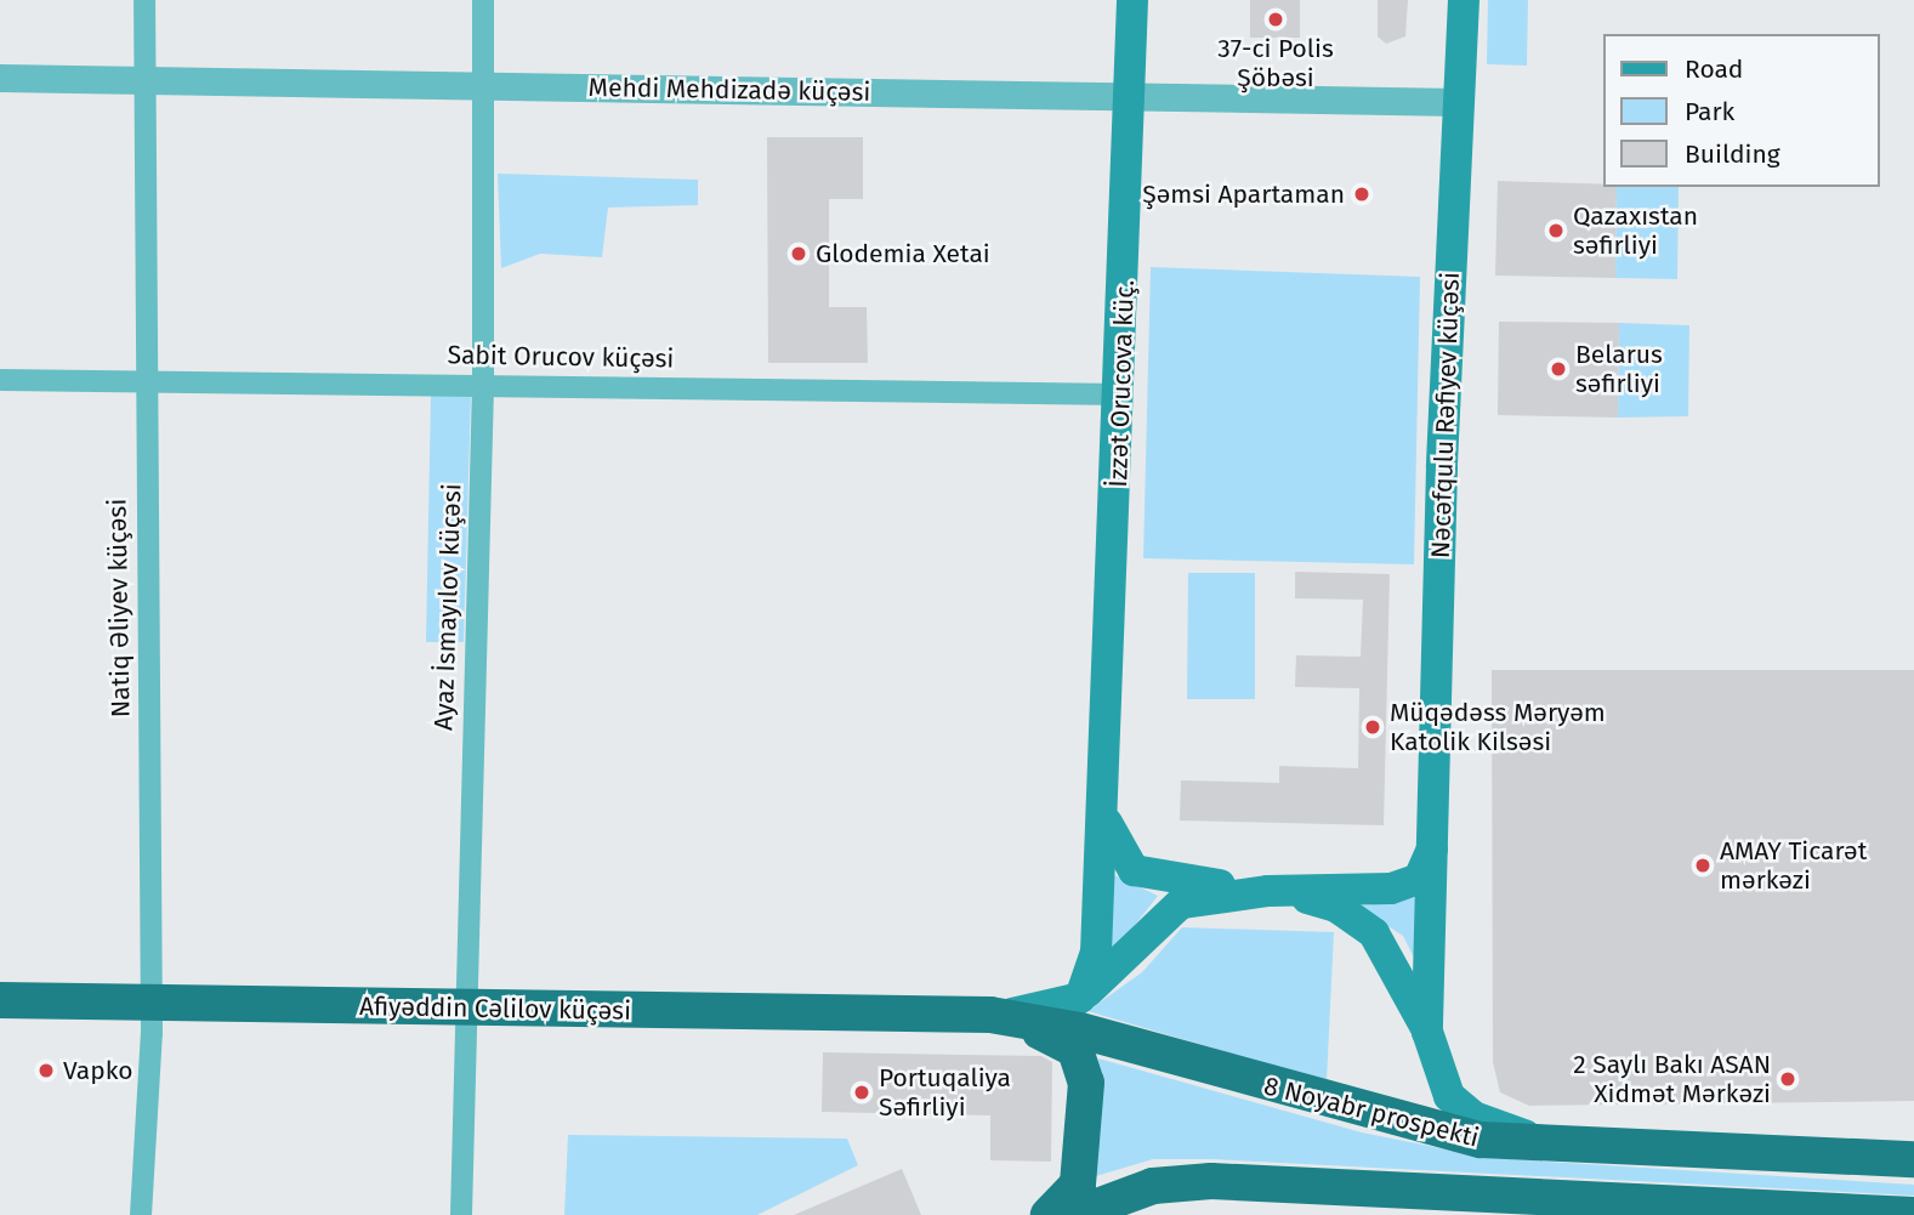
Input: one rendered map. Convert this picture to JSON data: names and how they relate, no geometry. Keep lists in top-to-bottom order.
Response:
{
  "streets": {
    "highway": ["Afiyəddin Cəlilov küçəsi", "8 Noyabr prospekti"],
    "main road": ["İzzət Orucova küç.", "Nəcəfqulu Rəfiyev küçəsi"],
    "street": [
      "Mehdi Mehdizadə küçəsi",
      "Sabit Orucov küçəsi",
      "Ayaz İsmayılov küçəsi",
      "Natiq Əliyev küçəsi"
    ]
  },
  "crossings": [
    ["Mehdi Mehdizadə küçəsi", "İzzət Orucova küç."],
    ["Mehdi Mehdizadə küçəsi", "Nəcəfqulu Rəfiyev küçəsi"],
    ["Mehdi Mehdizadə küçəsi", "Ayaz İsmayılov küçəsi"],
    ["Mehdi Mehdizadə küçəsi", "Natiq Əliyev küçəsi"],
    ["Sabit Orucov küçəsi", "İzzət Orucova küç."],
    ["Sabit Orucov küçəsi", "Ayaz İsmayılov küçəsi"],
    ["Sabit Orucov küçəsi", "Natiq Əliyev küçəsi"],
    ["Ayaz İsmayılov küçəsi", "Afiyəddin Cəlilov küçəsi"],
    ["Natiq Əliyev küçəsi", "Afiyəddin Cəlilov küçəsi"],
    ["Afiyəddin Cəlilov küçəsi", "8 Noyabr prospekti"]
  ],
  "places": [
    "37-ci Polis Şöbəsi",
    "Şəmsi Apartaman",
    "Qazaxıstan səfirliyi",
    "Glodemia Xetai",
    "Belarus səfirliyi",
    "Müqədəss Məryəm Katolik Kilsəsi",
    "AMAY Ticarət mərkəzi",
    "Vapko",
    "2 Saylı Bakı ASAN Xidmət Mərkəzi",
    "Portuqaliya Səfirliyi"
  ],
  "legend": ["Road", "Park", "Building"]
}
